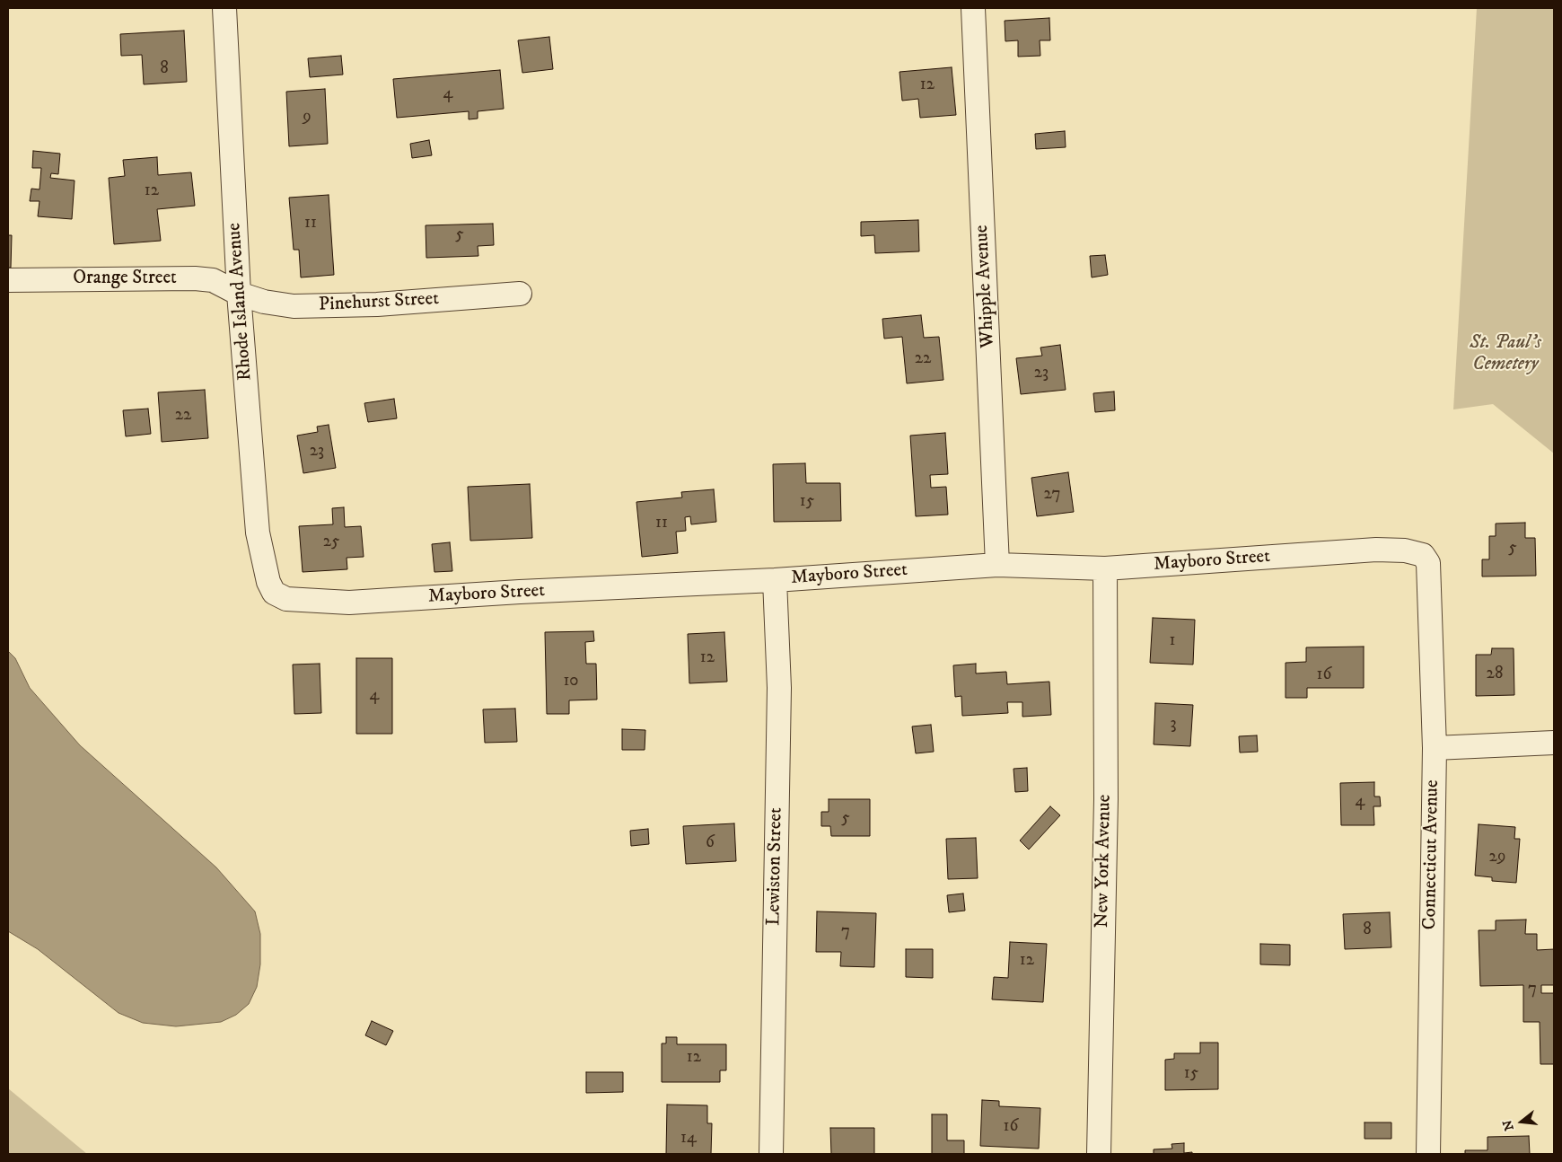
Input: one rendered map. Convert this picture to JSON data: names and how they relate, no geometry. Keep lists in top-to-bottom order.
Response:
{
  "streets": {
    "street": [
      "Orange Street",
      "Whipple Avenue",
      "Rhode Island Avenue",
      "Pinehurst Street",
      "Mayboro Street",
      "Connecticut Avenue",
      "New York Avenue",
      "Lewiston Street"
    ]
  },
  "crossings": [
    ["Orange Street", "Rhode Island Avenue"],
    ["Orange Street", "Pinehurst Street"],
    ["Whipple Avenue", "Mayboro Street"],
    ["Rhode Island Avenue", "Pinehurst Street"],
    ["Rhode Island Avenue", "Mayboro Street"],
    ["Mayboro Street", "Connecticut Avenue"],
    ["Mayboro Street", "New York Avenue"],
    ["Mayboro Street", "Lewiston Street"]
  ],
  "parks": ["St. Paul's Cemetery"],
  "house_numbers": [
    "8",
    "12",
    "4",
    "9",
    "12",
    "11",
    "5",
    "22",
    "23",
    "22",
    "23",
    "27",
    "15",
    "11",
    "25",
    "5",
    "1",
    "12",
    "28",
    "16",
    "10",
    "4",
    "3",
    "4",
    "5",
    "6",
    "29",
    "8",
    "7",
    "12",
    "7",
    "12",
    "15",
    "16",
    "14"
  ],
  "north": "left"
}
